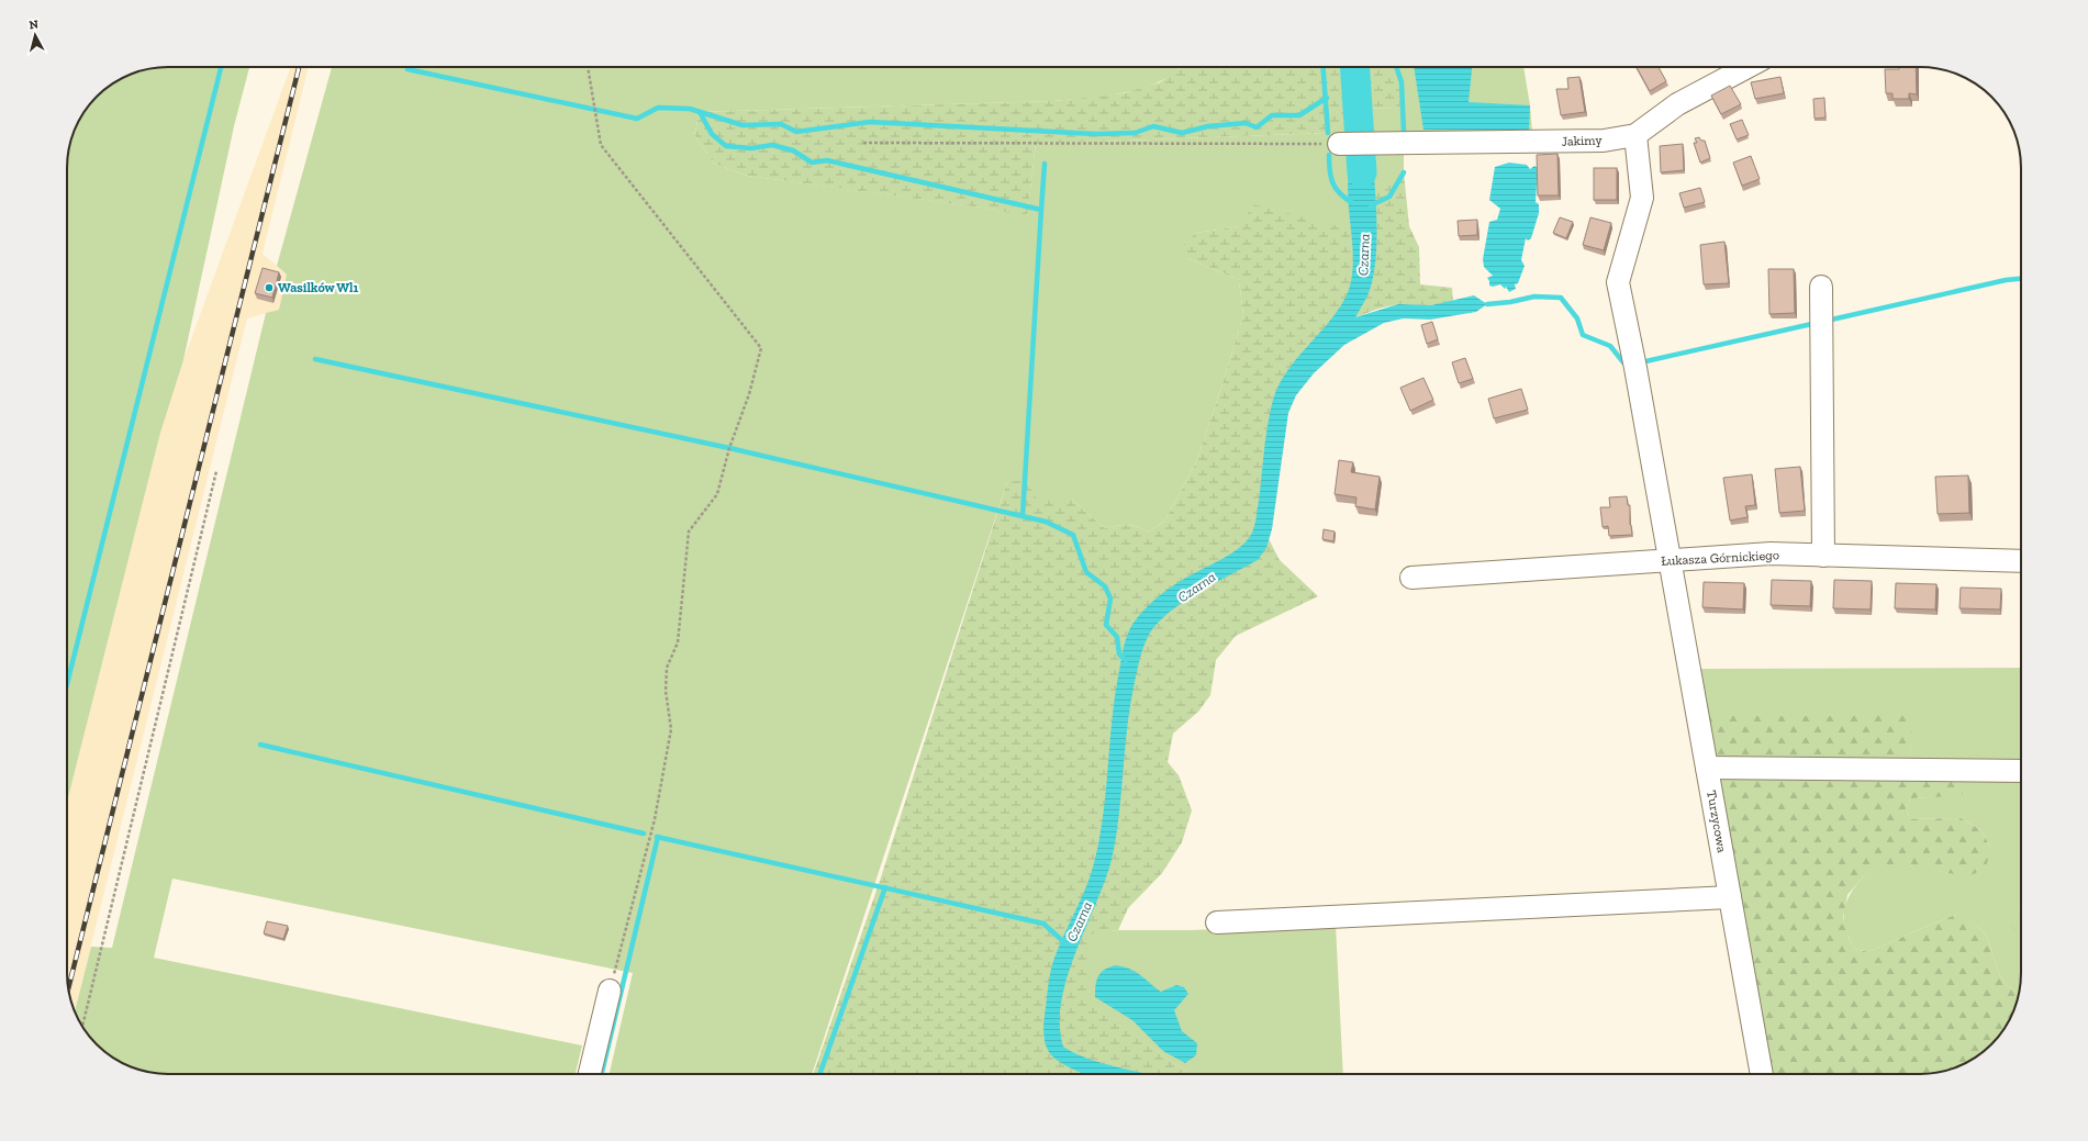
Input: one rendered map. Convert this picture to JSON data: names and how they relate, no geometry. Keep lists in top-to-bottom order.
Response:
{
  "streets": {
    "street": ["Jakimy", "Łukasza Górnickiego", "Turzycowa"]
  },
  "crossings": [
    ["Jakimy", "Turzycowa"],
    ["Łukasza Górnickiego", "Turzycowa"]
  ],
  "water": ["Czarna"],
  "places": ["Wasilków Wl1"],
  "north": "top"
}
